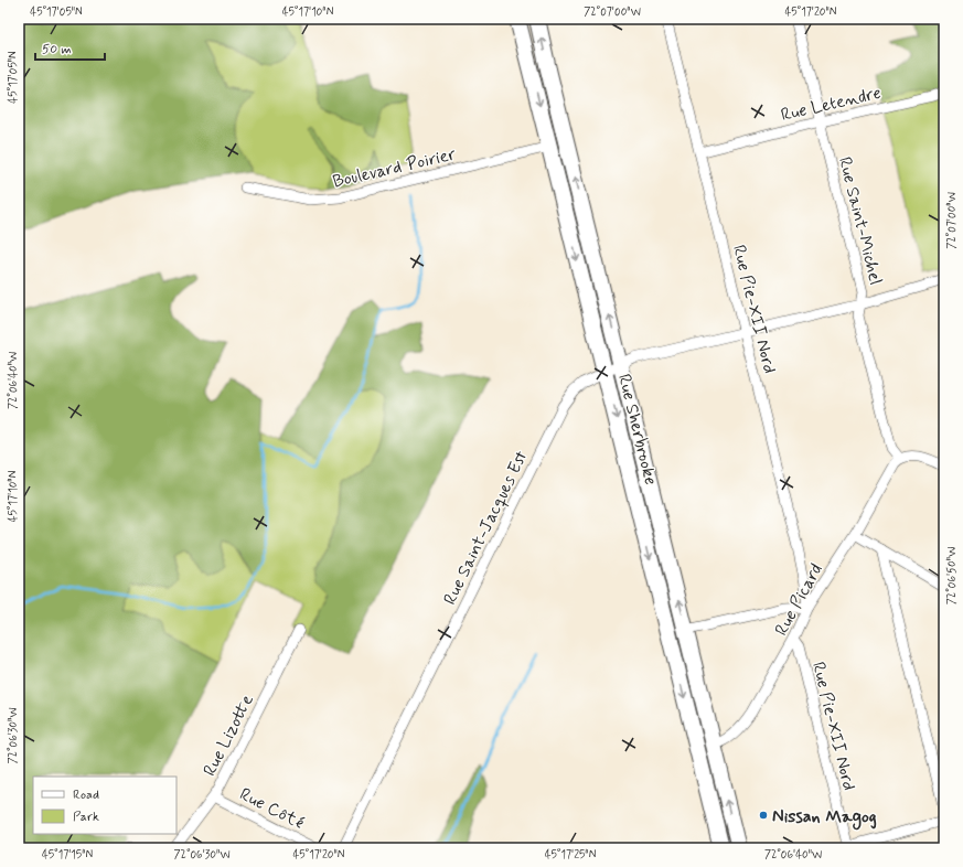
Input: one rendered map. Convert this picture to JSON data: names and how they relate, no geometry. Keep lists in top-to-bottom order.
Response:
{
  "streets": {
    "main road": ["Rue Sherbrooke"],
    "street": [
      "Rue Letendre",
      "Boulevard Poirier",
      "Rue Saint-Michel",
      "Rue Pie-XII Nord",
      "Rue Saint-Jacques Est",
      "Rue Picard",
      "Rue Lizotte",
      "Rue Côté"
    ]
  },
  "crossings": [
    ["Rue Letendre", "Rue Saint-Michel"],
    ["Rue Letendre", "Rue Pie-XII Nord"],
    ["Boulevard Poirier", "Rue Sherbrooke"],
    ["Rue Saint-Michel", "Rue Saint-Jacques Est"],
    ["Rue Saint-Michel", "Rue Picard"],
    ["Rue Pie-XII Nord", "Rue Saint-Jacques Est"],
    ["Rue Pie-XII Nord", "Rue Picard"],
    ["Rue Sherbrooke", "Rue Saint-Jacques Est"],
    ["Rue Sherbrooke", "Rue Picard"],
    ["Rue Lizotte", "Rue Côté"]
  ],
  "places": ["Nissan Magog"],
  "legend": ["Road", "Park"],
  "scale_bar": "50 m",
  "coordinates": [
    "45°17'05\"N",
    "45°17'10\"N",
    "72°07'00\"W",
    "45°17'20\"N",
    "72°06'40\"W",
    "72°06'50\"W",
    "72°06'30\"W",
    "45°17'15\"N",
    "45°17'25\"N"
  ]
}
